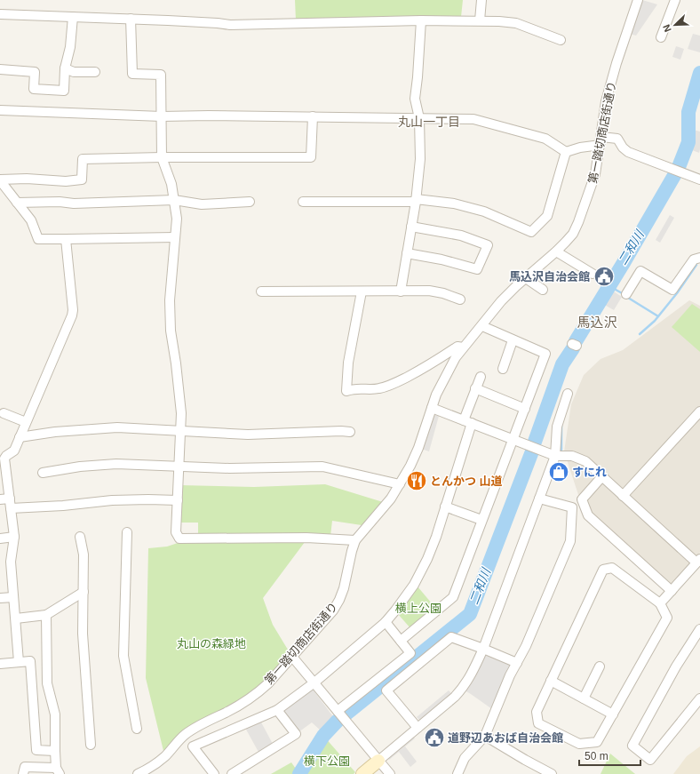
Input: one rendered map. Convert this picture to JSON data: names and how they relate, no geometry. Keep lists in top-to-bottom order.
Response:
{
  "streets": {
    "street": ["第一踏切商店街通り"]
  },
  "districts": ["丸山一丁目", "馬込沢"],
  "water": ["二和川"],
  "parks": ["横上公園", "丸山の森緑地", "横下公園"],
  "places": {
    "public building": ["馬込沢自治会館", "道野辺あおば自治会館"],
    "shop": ["すにれ"],
    "restaurant": ["とんかつ 山道"]
  },
  "scale_bar": "50 m",
  "north": "bottom left"
}
